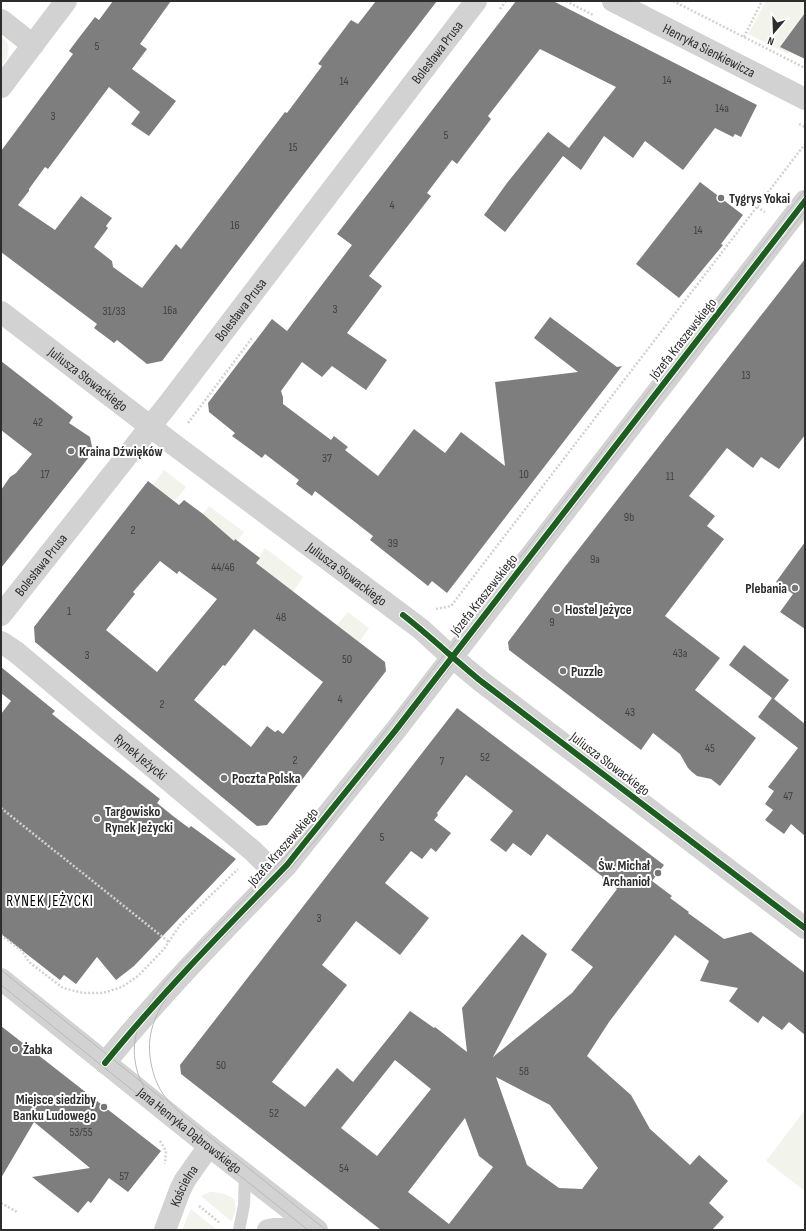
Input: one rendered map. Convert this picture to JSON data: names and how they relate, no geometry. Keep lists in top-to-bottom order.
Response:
{
  "streets": {
    "street": [
      "Henryka Sienkiewicza",
      "Bolesława Prusa",
      "Józefa Kraszewskiego",
      "Juliusza Słowackiego",
      "Rynek Jeżycki",
      "Jana Henryka Dąbrowskiego",
      "Kościelna"
    ]
  },
  "crossings": [
    ["Bolesława Prusa", "Juliusza Słowackiego"],
    ["Józefa Kraszewskiego", "Juliusza Słowackiego"],
    ["Józefa Kraszewskiego", "Rynek Jeżycki"],
    ["Józefa Kraszewskiego", "Jana Henryka Dąbrowskiego"],
    ["Jana Henryka Dąbrowskiego", "Kościelna"]
  ],
  "districts": ["RYNEK JEŻYCKI"],
  "places": [
    "Tygrys Yokai",
    "Kraina Dźwięków",
    "Plebania",
    "Hostel Jeżyce",
    "Puzzle",
    "Poczta Polska",
    "Targowisko Rynek Jeżycki",
    "Św. Michał Archanioł",
    "Żabka",
    "Miejsce siedziby Banku Ludowego"
  ],
  "house_numbers": [
    "5",
    "14",
    "14",
    "14a",
    "3",
    "5",
    "15",
    "4",
    "16",
    "14",
    "3",
    "16a",
    "31/33",
    "13",
    "42",
    "37",
    "17",
    "10",
    "11",
    "9b",
    "2",
    "39",
    "9a",
    "44/46",
    "1",
    "48",
    "9",
    "43a",
    "3",
    "50",
    "4",
    "2",
    "43",
    "45",
    "52",
    "2",
    "7",
    "47",
    "5",
    "3",
    "50",
    "58",
    "52",
    "53/55",
    "54",
    "57"
  ],
  "north": "bottom"
}
